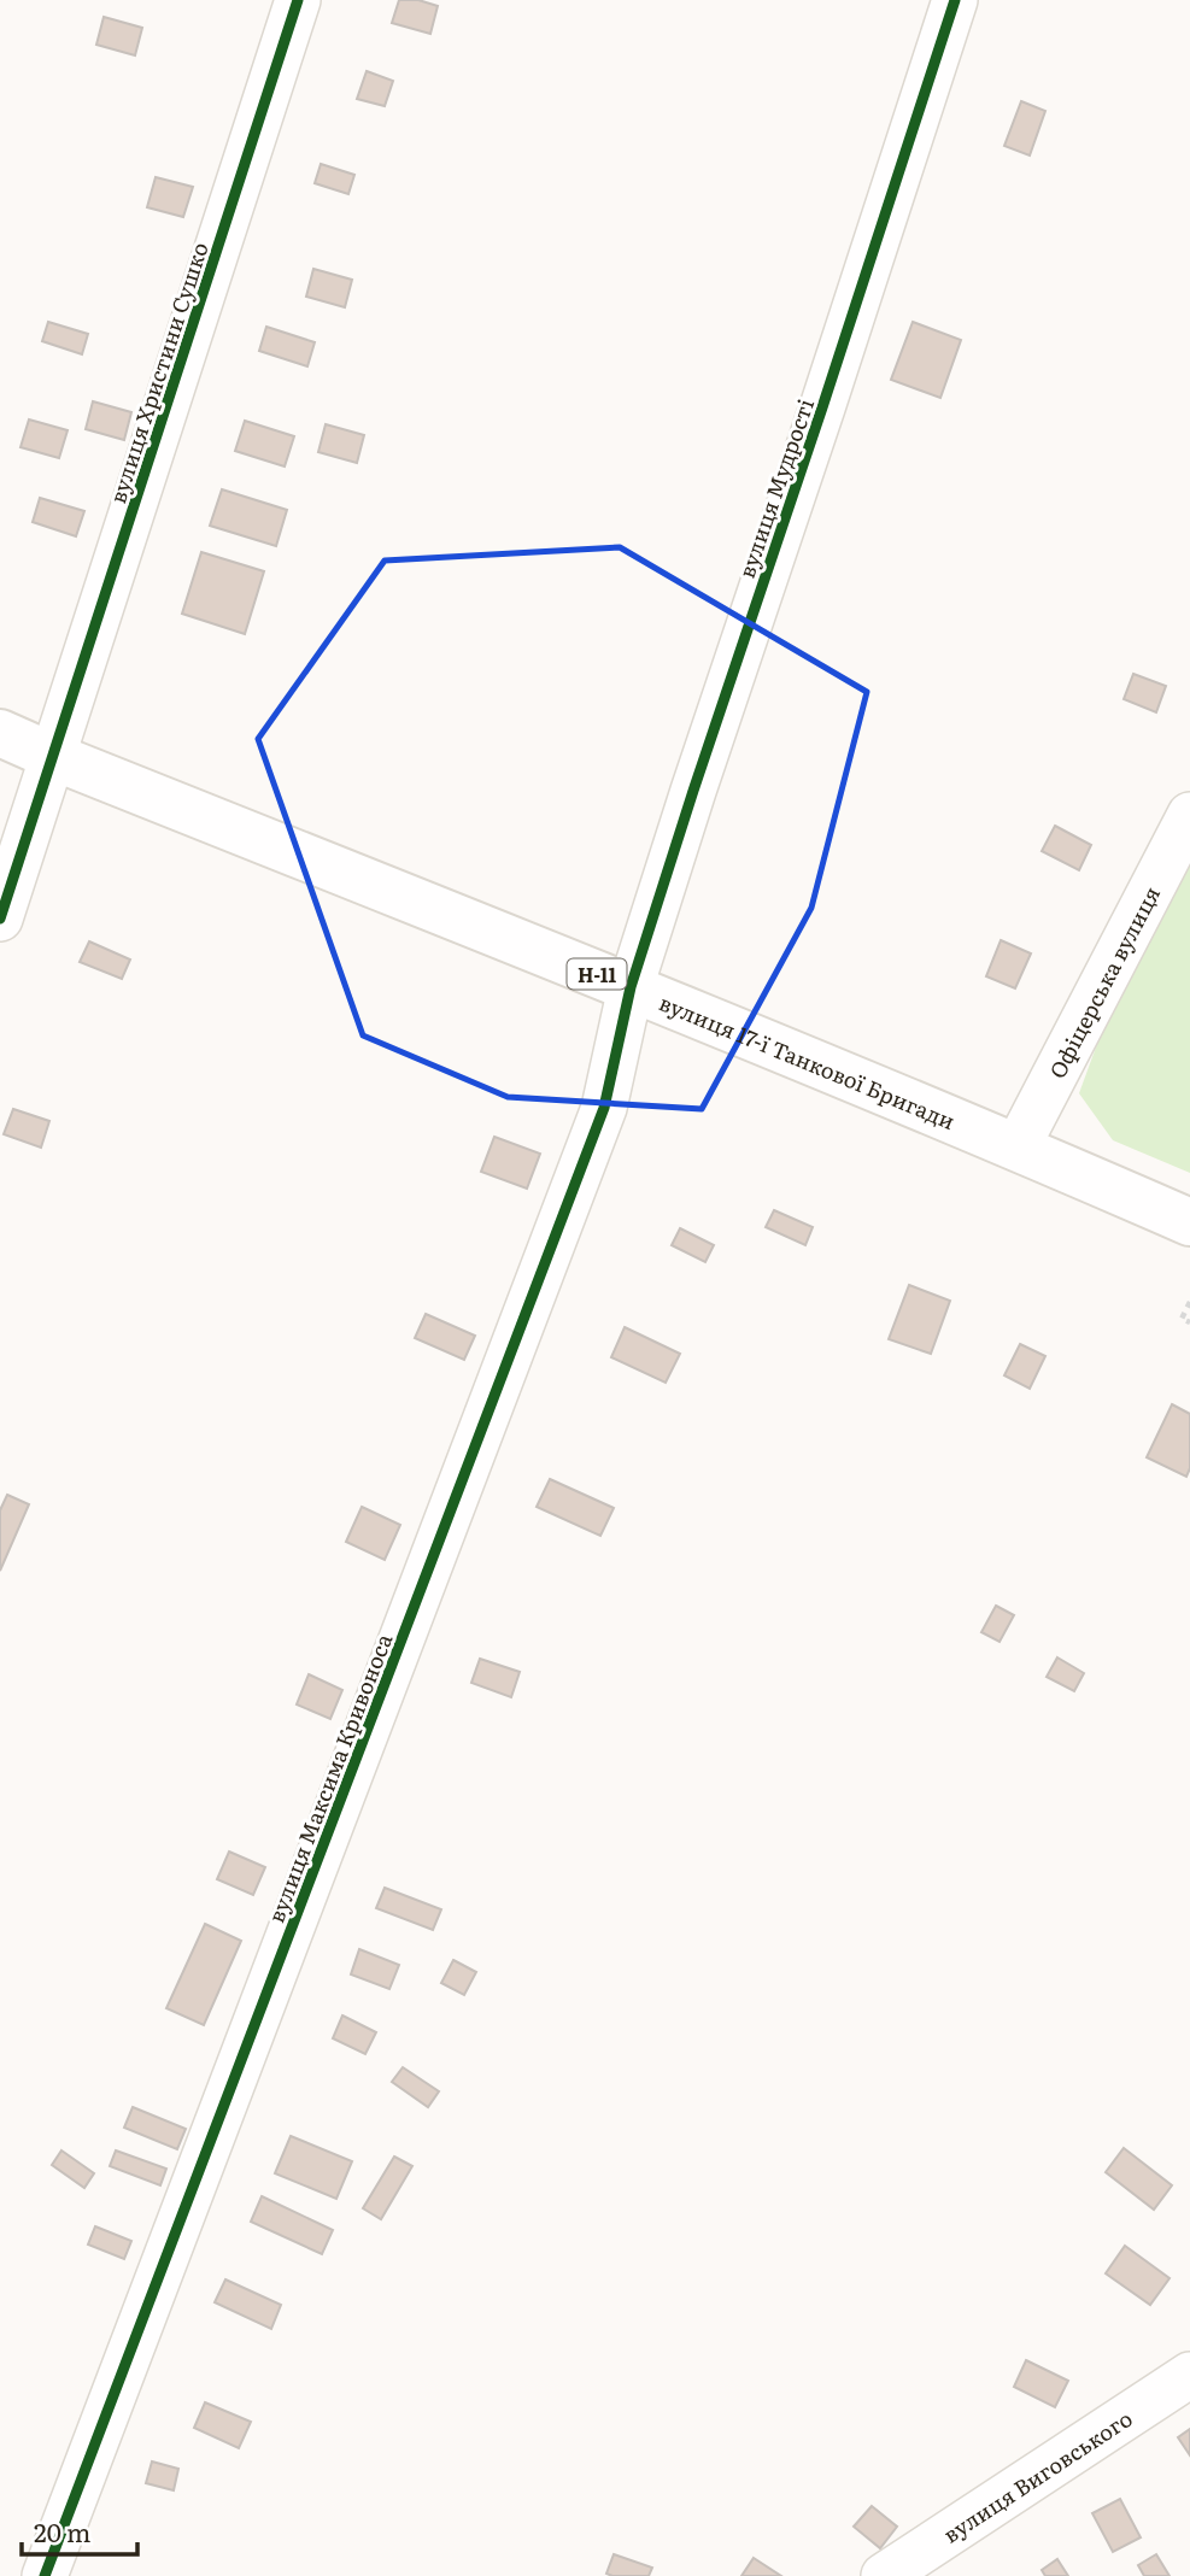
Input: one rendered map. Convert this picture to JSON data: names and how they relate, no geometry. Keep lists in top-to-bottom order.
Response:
{
  "streets": {
    "main road": ["Н-11", "вулиця 17-ї Танкової Бригади"],
    "street": [
      "вулиця Христини Сушко",
      "вулиця Мудрості",
      "Офіцерська вулиця",
      "вулиця Максима Кривоноса",
      "вулиця Виговського"
    ]
  },
  "crossings": [
    ["вулиця Христини Сушко", "вулиця 17-ї Танкової Бригади"],
    ["вулиця Мудрості", "вулиця 17-ї Танкової Бригади"],
    ["вулиця Мудрості", "вулиця Максима Кривоноса"],
    ["Офіцерська вулиця", "вулиця 17-ї Танкової Бригади"],
    ["вулиця 17-ї Танкової Бригади", "вулиця Максима Кривоноса"]
  ],
  "scale_bar": "20 m"
}
